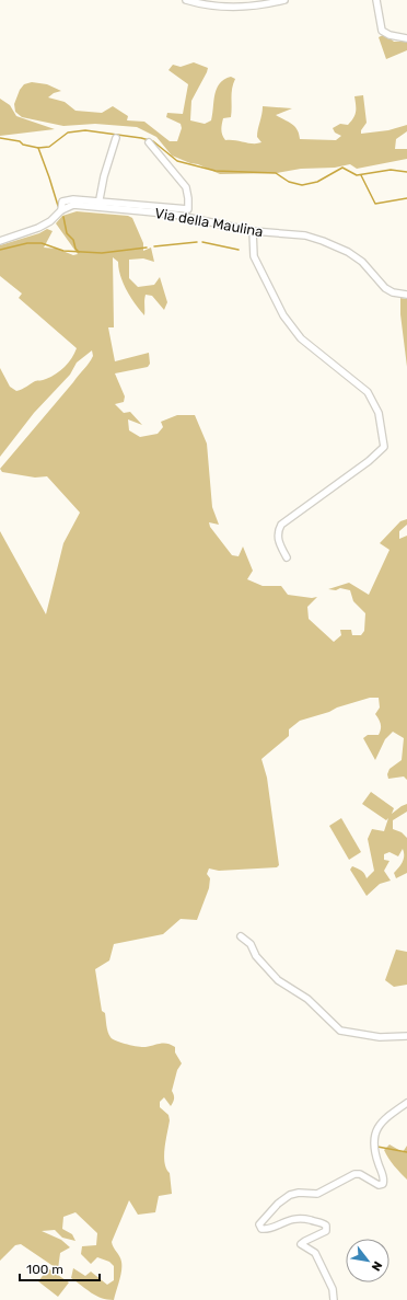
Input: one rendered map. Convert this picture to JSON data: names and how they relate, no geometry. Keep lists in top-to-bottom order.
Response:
{
  "streets": {
    "street": ["Via della Maulina"]
  },
  "scale_bar": "100 m",
  "north": "bottom right"
}
